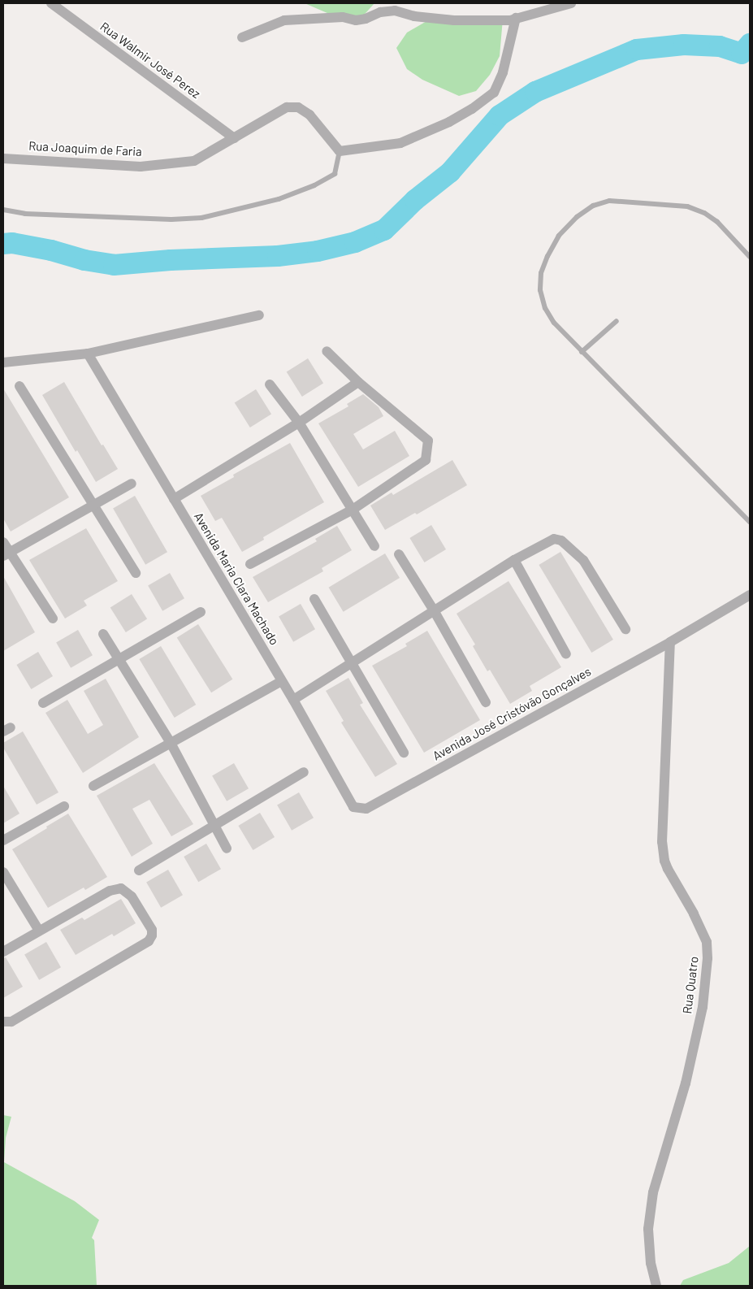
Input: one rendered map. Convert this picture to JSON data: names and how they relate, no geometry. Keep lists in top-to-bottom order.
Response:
{
  "streets": {
    "street": [
      "Rua Walmir José Perez",
      "Rua Joaquim de Faria",
      "Avenida Maria Clara Machado",
      "Avenida José Cristóvão Gonçalves",
      "Rua Quatro"
    ]
  },
  "crossings": [
    ["Rua Walmir José Perez", "Rua Joaquim de Faria"],
    ["Avenida Maria Clara Machado", "Avenida José Cristóvão Gonçalves"],
    ["Avenida José Cristóvão Gonçalves", "Rua Quatro"]
  ]
}
